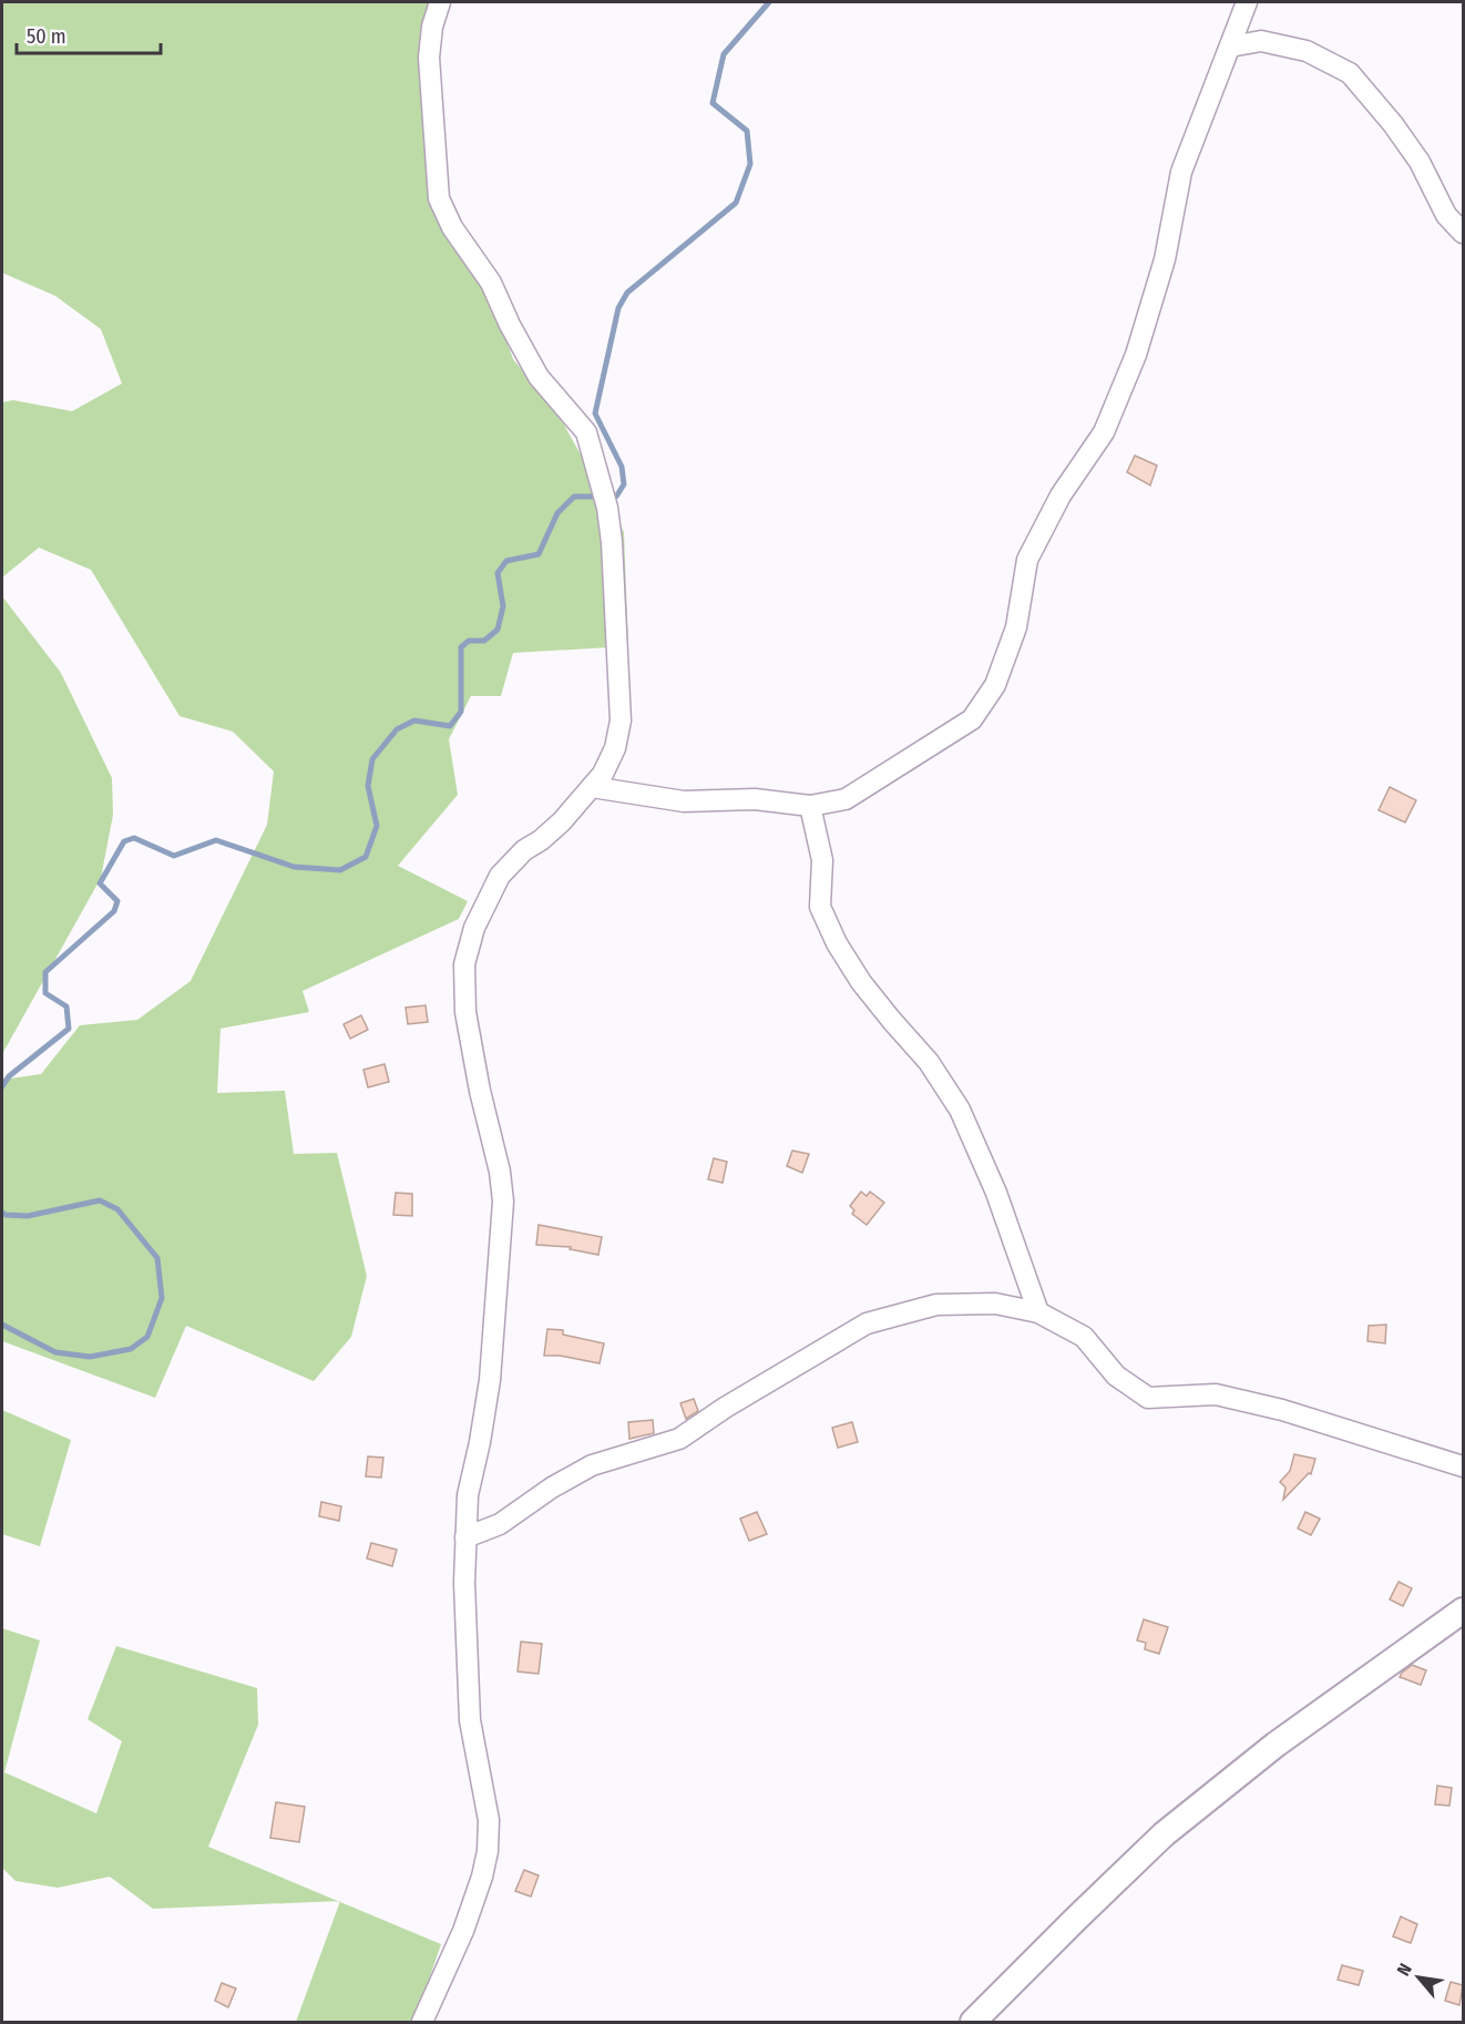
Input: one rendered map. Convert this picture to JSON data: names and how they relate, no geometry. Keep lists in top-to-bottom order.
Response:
{
  "scale_bar": "50 m",
  "north": "top left"
}
